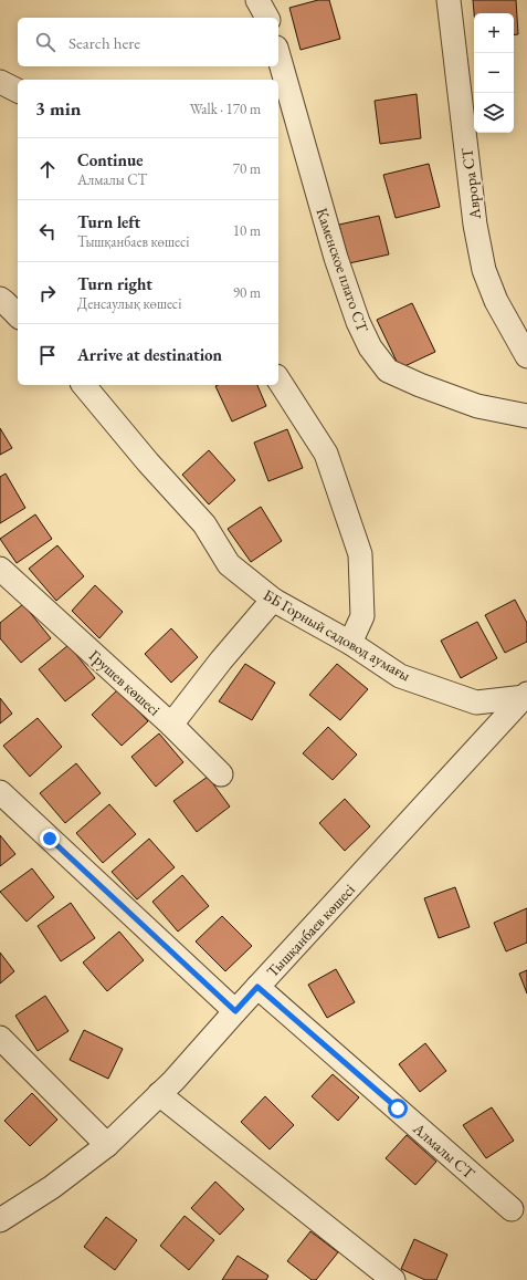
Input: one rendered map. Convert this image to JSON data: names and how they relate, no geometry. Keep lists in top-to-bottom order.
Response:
{
  "streets": {
    "street": [
      "Аврора СТ",
      "Каменское плато СТ",
      "ББ Горный садовод аумағы",
      "Грушев көшесі",
      "Тышқанбаев көшесі",
      "Алмалы СТ"
    ]
  },
  "crossings": [
    ["ББ Горный садовод аумағы", "Грушев көшесі"],
    ["ББ Горный садовод аумағы", "Тышқанбаев көшесі"],
    ["Тышқанбаев көшесі", "Алмалы СТ"]
  ],
  "page": {
    "map_buttons": ["+", "−"],
    "search": "Search here",
    "heading": ["3 min", "Walk · 170 m"],
    "list": [
      ["Continue", "Алмалы СТ", "70 m"],
      ["Turn left", "Тышқанбаев көшесі", "10 m"],
      ["Turn right", "Денсаулық көшесі", "90 m"],
      "Arrive at destination"
    ]
  }
}
